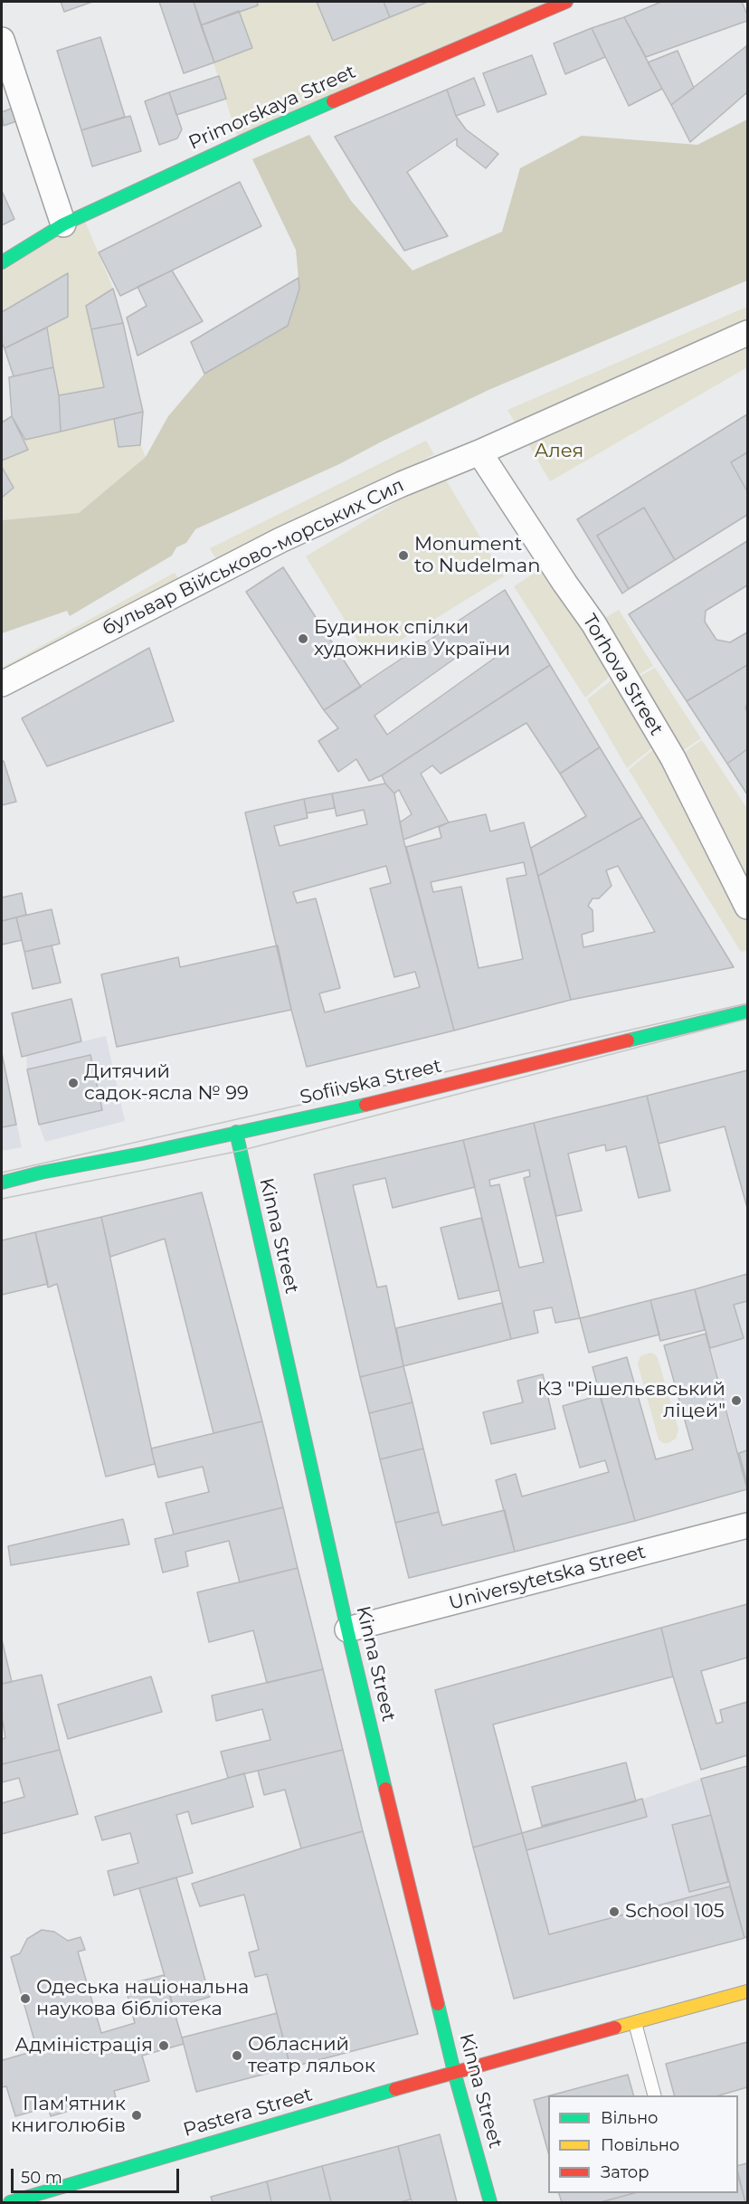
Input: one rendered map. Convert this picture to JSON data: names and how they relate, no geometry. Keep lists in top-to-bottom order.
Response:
{
  "streets": {
    "street": [
      "Primorskaya Street",
      "бульвар Військово-морських Сил",
      "Torhova Street",
      "Sofiivska Street",
      "Kinna Street",
      "Universytetska Street",
      "Pastera Street"
    ]
  },
  "crossings": [
    ["бульвар Військово-морських Сил", "Torhova Street"],
    ["Sofiivska Street", "Kinna Street"],
    ["Kinna Street", "Universytetska Street"],
    ["Kinna Street", "Pastera Street"]
  ],
  "parks": ["Алея"],
  "places": [
    "Monument to Nudelman",
    "Будинок спілки художників України",
    "Дитячий садок-ясла № 99",
    "КЗ \"Рішельєвський ліцей\"",
    "School 105",
    "Одеська національна наукова бібліотека",
    "Адміністрація",
    "Обласний театр ляльок",
    "Пам'ятник книголюбів"
  ],
  "legend": ["Вільно", "Повільно", "Затор"],
  "scale_bar": "50 m"
}
